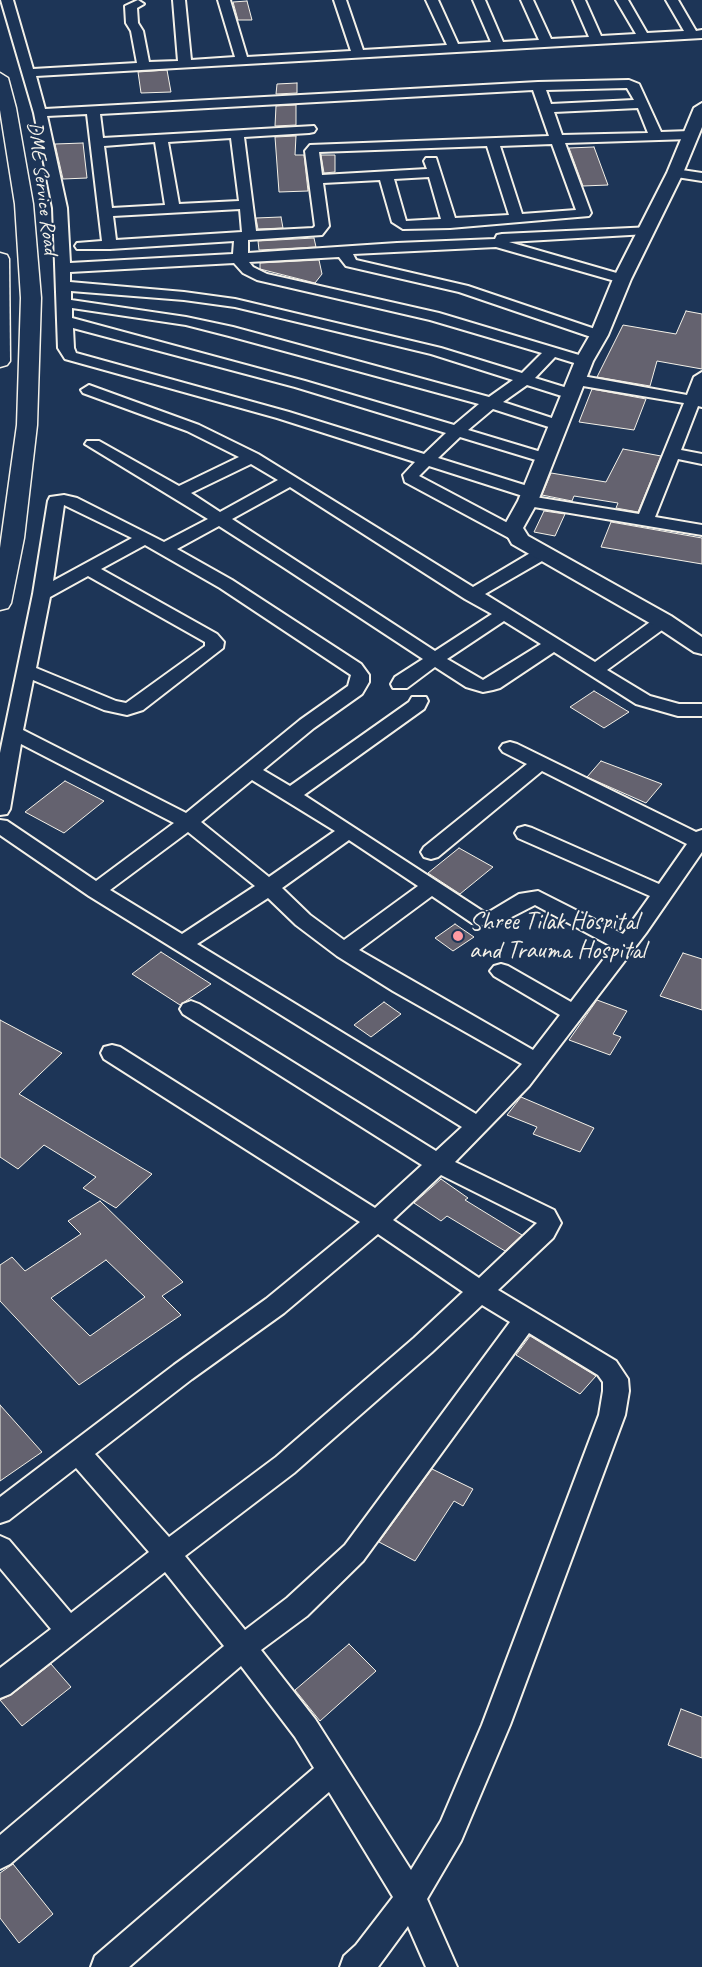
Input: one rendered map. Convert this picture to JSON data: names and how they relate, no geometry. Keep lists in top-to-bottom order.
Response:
{
  "streets": {
    "main road": ["DME Service Road"]
  },
  "places": ["Shree Tilak Hospital and Trauma Hospital"]
}
